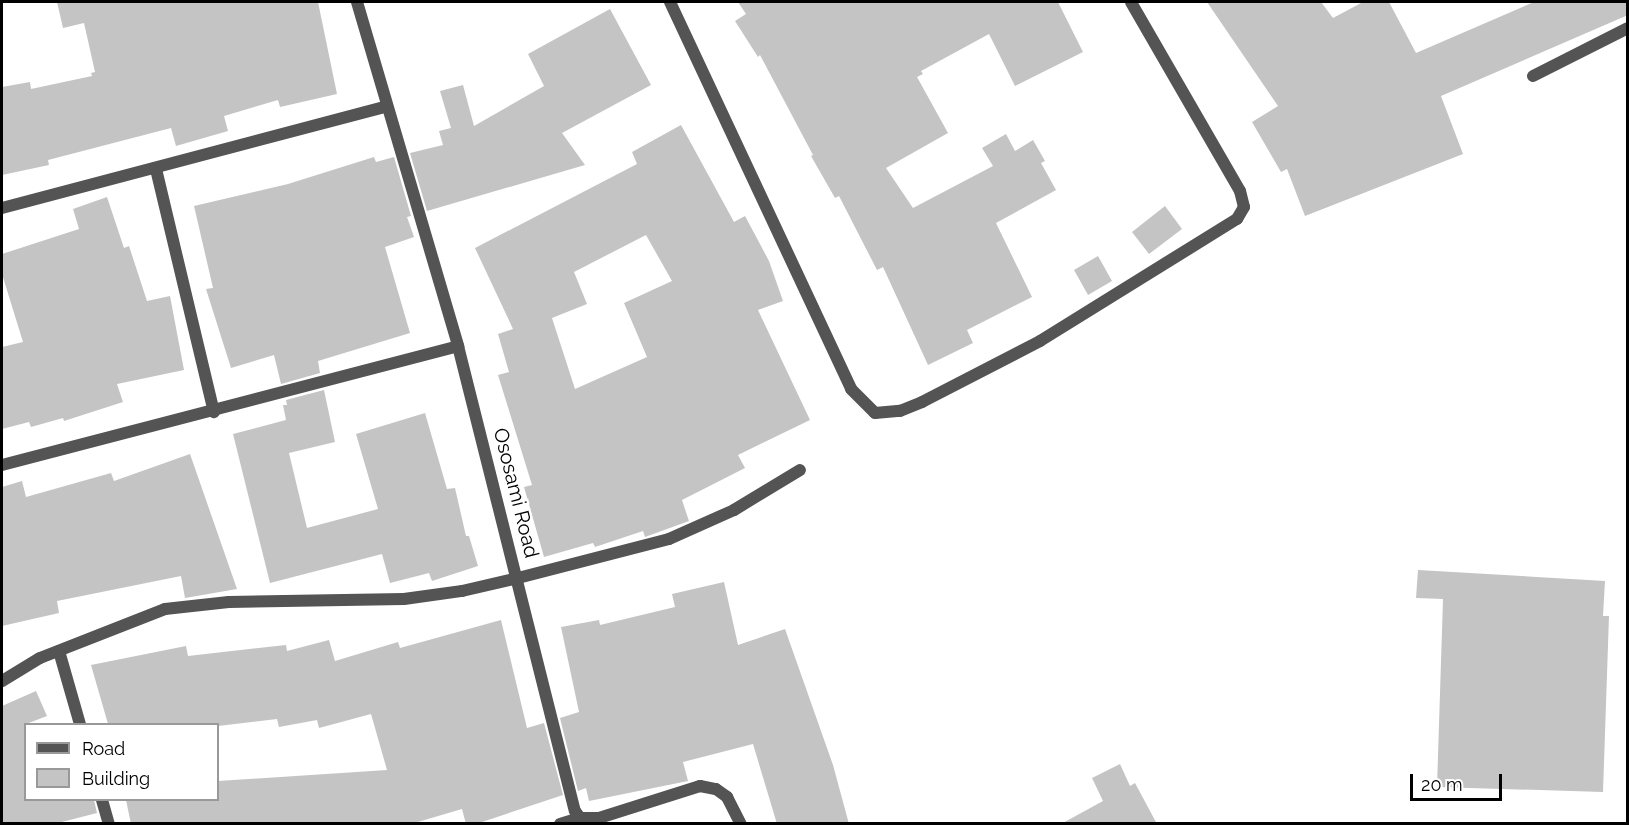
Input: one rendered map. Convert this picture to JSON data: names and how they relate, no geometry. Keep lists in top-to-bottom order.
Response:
{
  "streets": {
    "street": ["Ososami Road"]
  },
  "legend": ["Road", "Building"],
  "scale_bar": "20 m"
}
